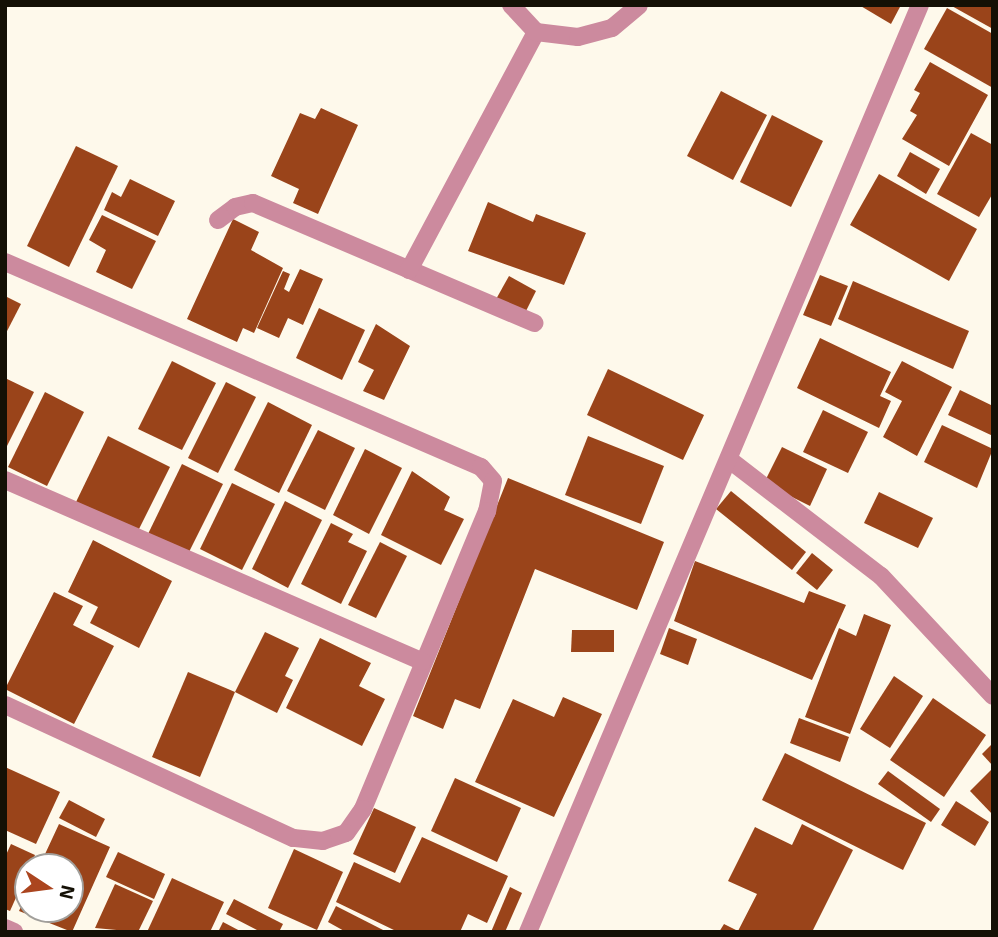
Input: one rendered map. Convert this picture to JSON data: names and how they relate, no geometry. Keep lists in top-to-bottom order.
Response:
{
  "north": "right"
}
